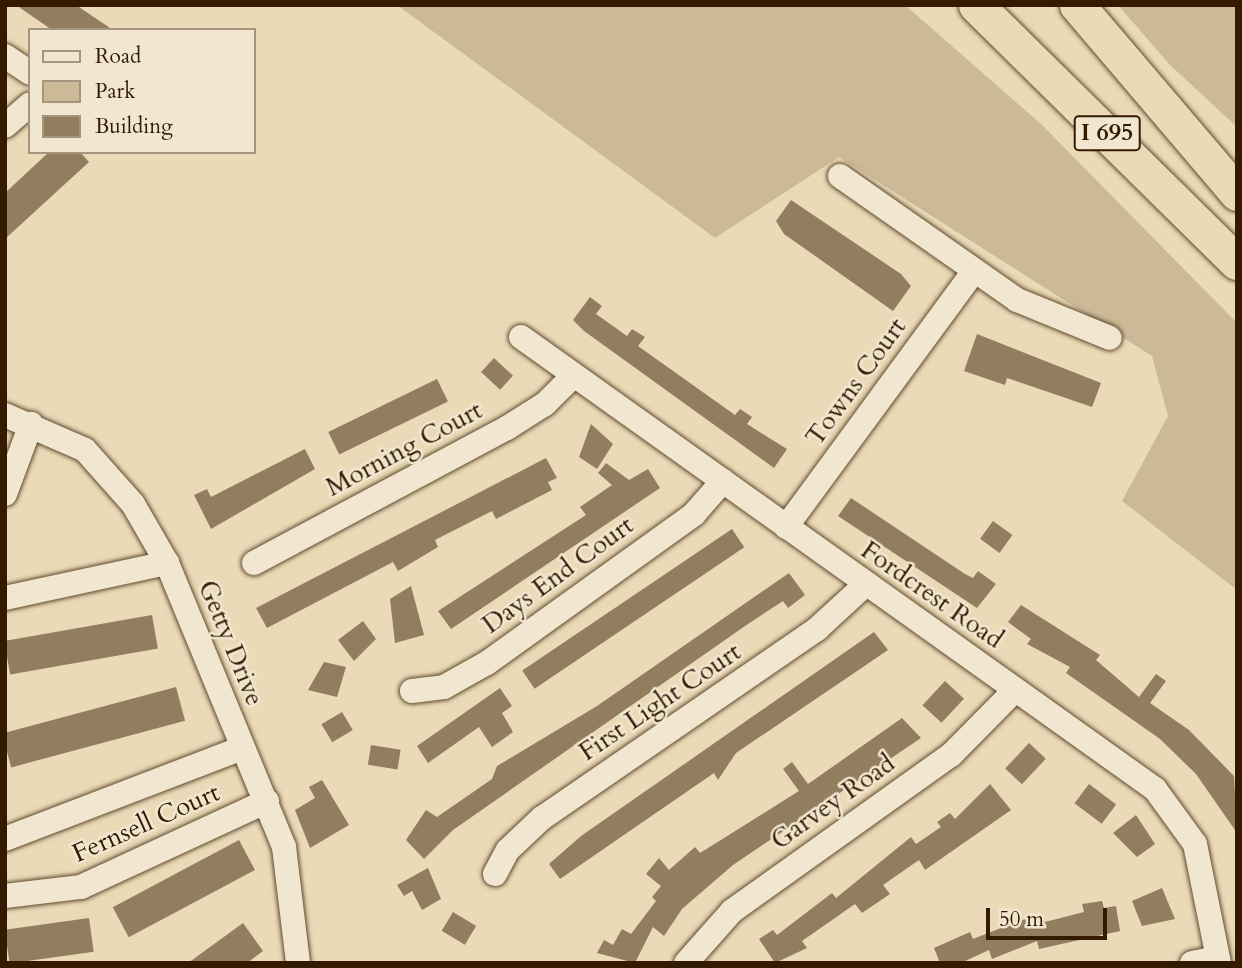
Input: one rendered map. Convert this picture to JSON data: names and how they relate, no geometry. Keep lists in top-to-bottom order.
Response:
{
  "streets": {
    "highway": ["I 695"],
    "street": [
      "Towns Court",
      "Morning Court",
      "Days End Court",
      "Fordcrest Road",
      "Getty Drive",
      "First Light Court",
      "Garvey Road",
      "Fernsell Court"
    ]
  },
  "crossings": [
    ["Towns Court", "Fordcrest Road"],
    ["Morning Court", "Fordcrest Road"],
    ["Days End Court", "Fordcrest Road"],
    ["Fordcrest Road", "First Light Court"],
    ["Fordcrest Road", "Garvey Road"],
    ["Getty Drive", "Fernsell Court"]
  ],
  "legend": ["Road", "Park", "Building"],
  "scale_bar": "50 m"
}
